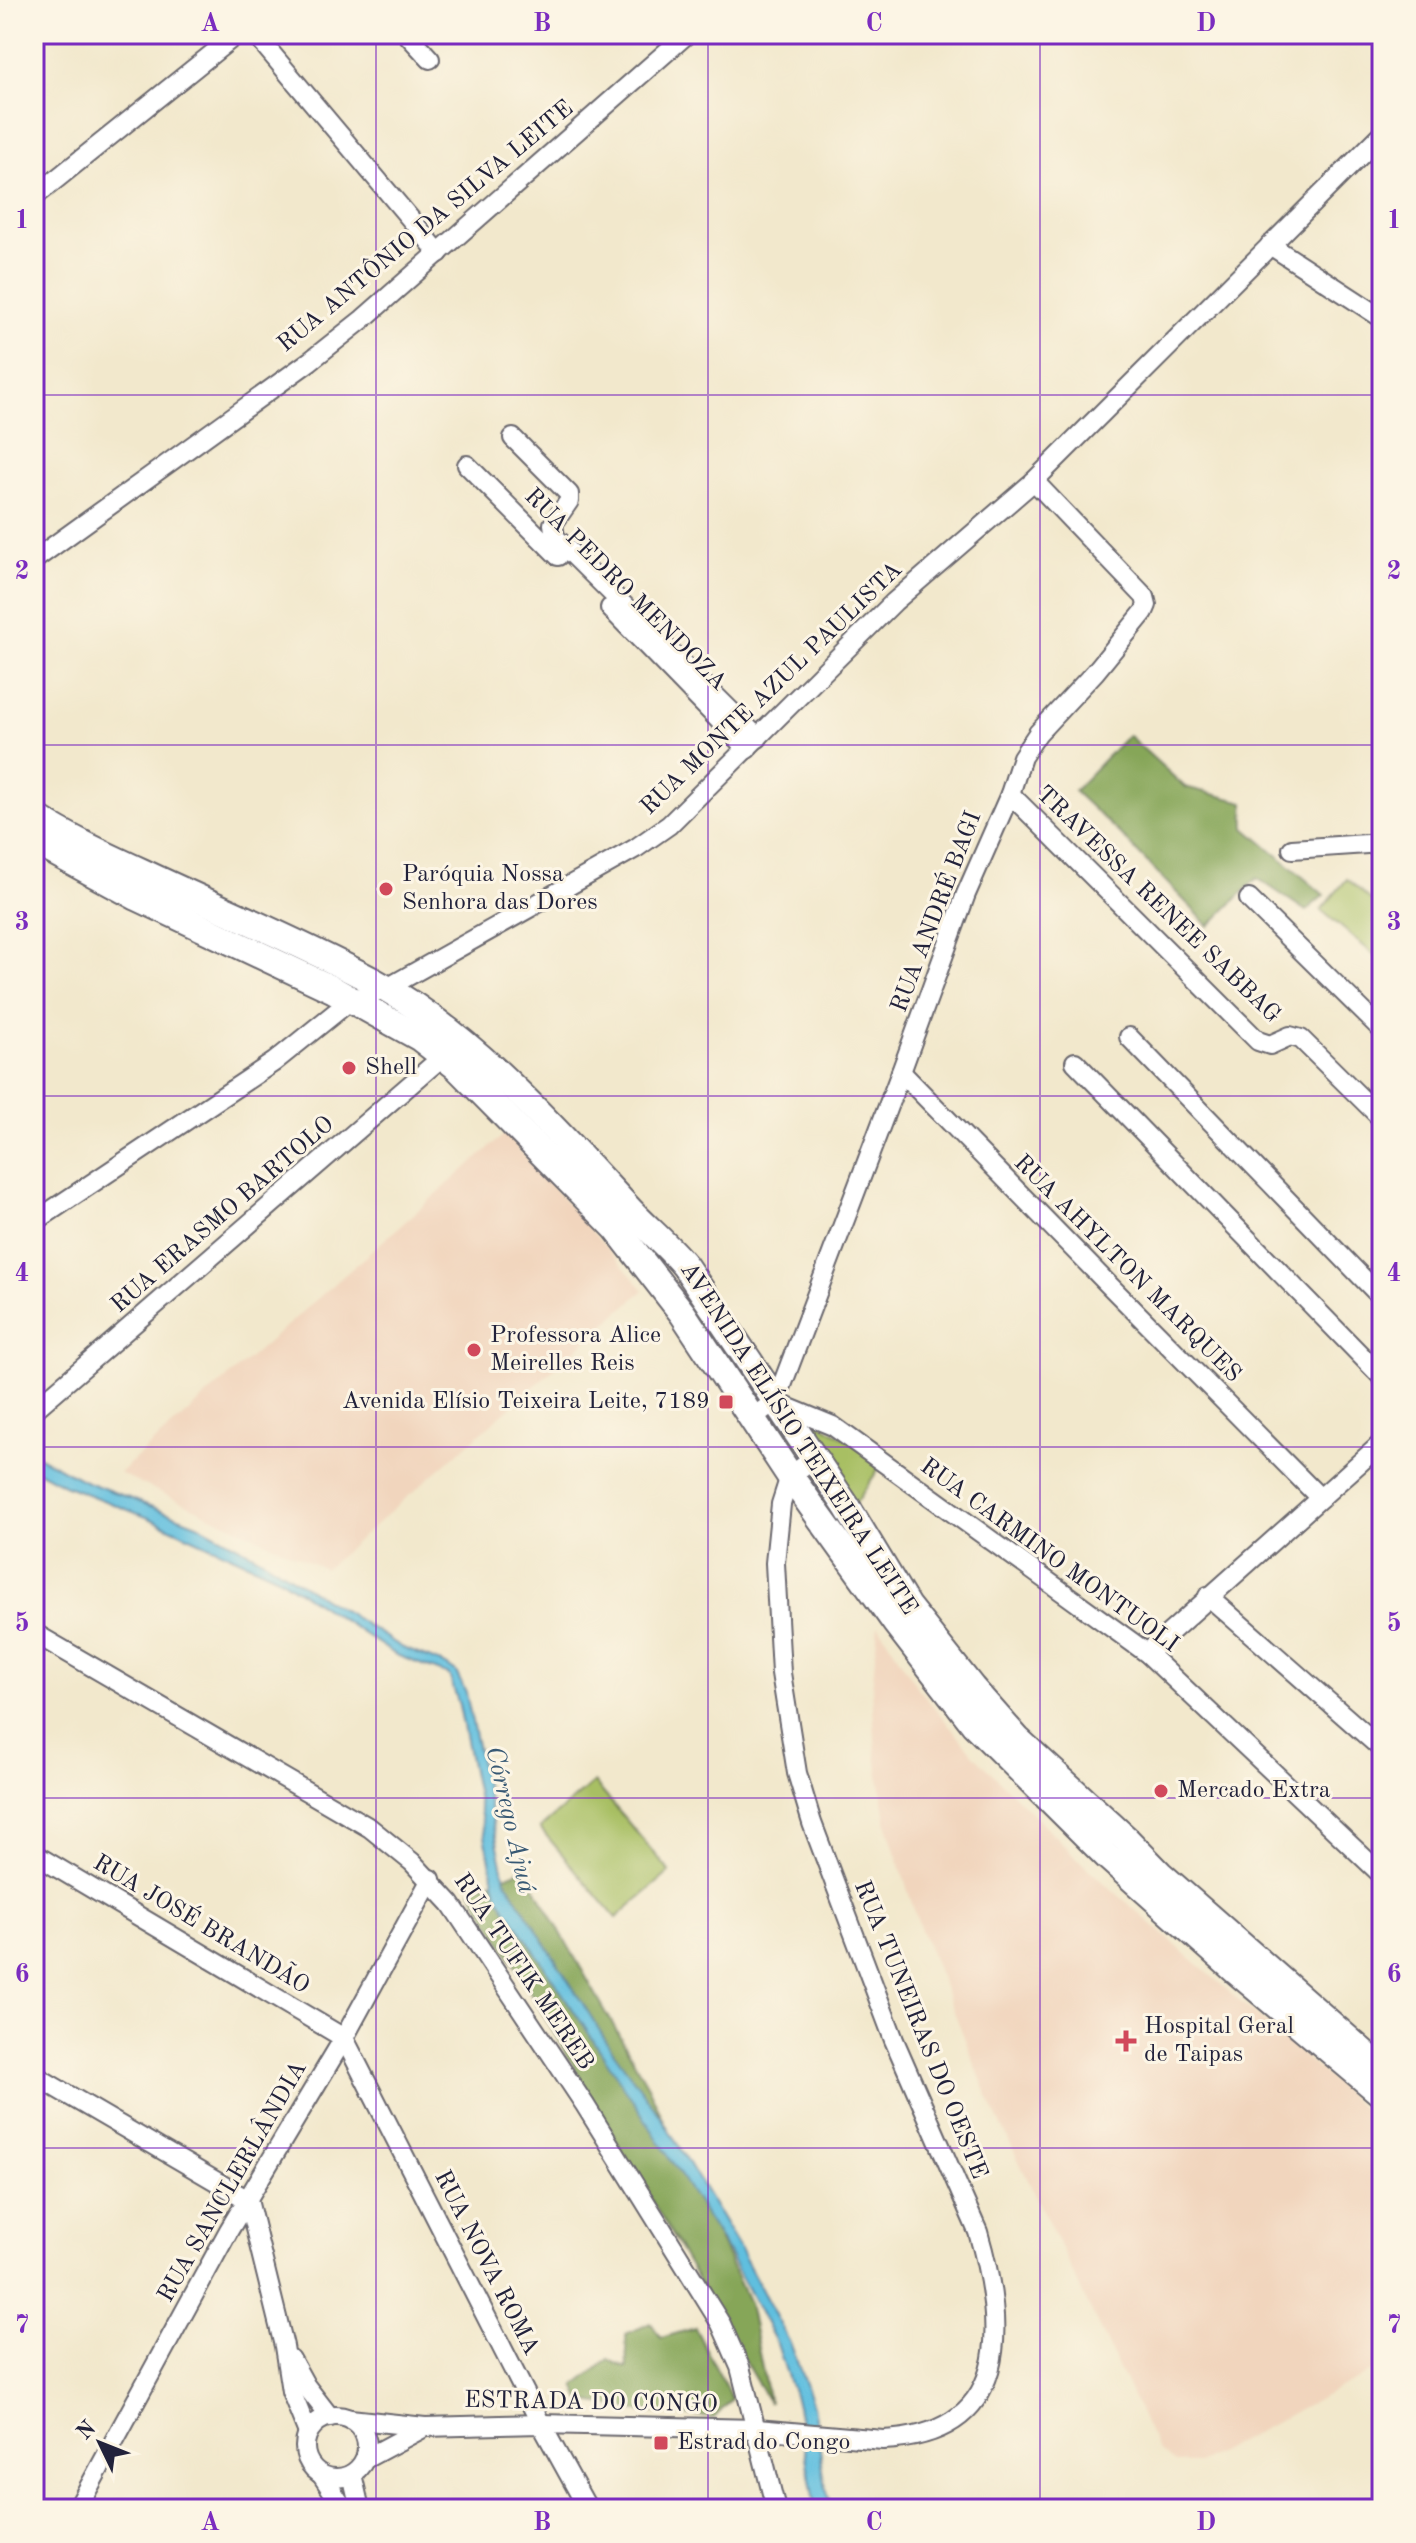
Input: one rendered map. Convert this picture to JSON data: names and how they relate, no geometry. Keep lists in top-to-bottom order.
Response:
{
  "streets": {
    "main road": ["AVENIDA ELÍSIO TEIXEIRA LEITE"],
    "street": [
      "RUA ANTÔNIO DA SILVA LEITE",
      "RUA PEDRO MENDOZA",
      "RUA MONTE AZUL PAULISTA",
      "TRAVESSA RENEE SABBAG",
      "RUA ANDRÉ BAGI",
      "RUA ERASMO BARTOLO",
      "RUA AHYLTON MARQUES",
      "RUA CARMINO MONTUOLI",
      "RUA JOSÉ BRANDÃO",
      "RUA TUFIK MEREB",
      "RUA TUNEIRAS DO OESTE",
      "RUA SANCLERLÂNDIA",
      "RUA NOVA ROMA",
      "ESTRADA DO CONGO"
    ]
  },
  "crossings": [
    ["RUA PEDRO MENDOZA", "RUA MONTE AZUL PAULISTA"],
    ["RUA MONTE AZUL PAULISTA", "RUA ANDRÉ BAGI"],
    ["RUA MONTE AZUL PAULISTA", "AVENIDA ELÍSIO TEIXEIRA LEITE"],
    ["TRAVESSA RENEE SABBAG", "RUA ANDRÉ BAGI"],
    ["RUA ANDRÉ BAGI", "RUA AHYLTON MARQUES"],
    ["RUA ANDRÉ BAGI", "AVENIDA ELÍSIO TEIXEIRA LEITE"],
    ["RUA ANDRÉ BAGI", "RUA CARMINO MONTUOLI"],
    ["RUA ERASMO BARTOLO", "AVENIDA ELÍSIO TEIXEIRA LEITE"],
    ["AVENIDA ELÍSIO TEIXEIRA LEITE", "RUA CARMINO MONTUOLI"],
    ["AVENIDA ELÍSIO TEIXEIRA LEITE", "RUA TUNEIRAS DO OESTE"],
    ["RUA JOSÉ BRANDÃO", "RUA SANCLERLÂNDIA"],
    ["RUA JOSÉ BRANDÃO", "RUA NOVA ROMA"],
    ["RUA TUFIK MEREB", "RUA TUNEIRAS DO OESTE"],
    ["RUA TUFIK MEREB", "RUA SANCLERLÂNDIA"],
    ["RUA TUFIK MEREB", "ESTRADA DO CONGO"],
    ["RUA TUNEIRAS DO OESTE", "ESTRADA DO CONGO"],
    ["RUA SANCLERLÂNDIA", "RUA NOVA ROMA"],
    ["RUA NOVA ROMA", "ESTRADA DO CONGO"]
  ],
  "water": ["Córrego Ajuá"],
  "places": {
    "other": [
      "Paróquia Nossa Senhora das Dores",
      "Shell",
      "Professora Alice Meirelles Reis",
      "Mercado Extra"
    ],
    "transit": ["Avenida Elísio Teixeira Leite, 7189", "Estrad do Congo"],
    "health": ["Hospital Geral de Taipas"]
  },
  "north": "top left",
  "grid": {
    "columns": [
      "A",
      "B",
      "C",
      "D"
    ],
    "rows": [
      "1",
      "2",
      "3",
      "4",
      "5",
      "6",
      "7"
    ]
  }
}
